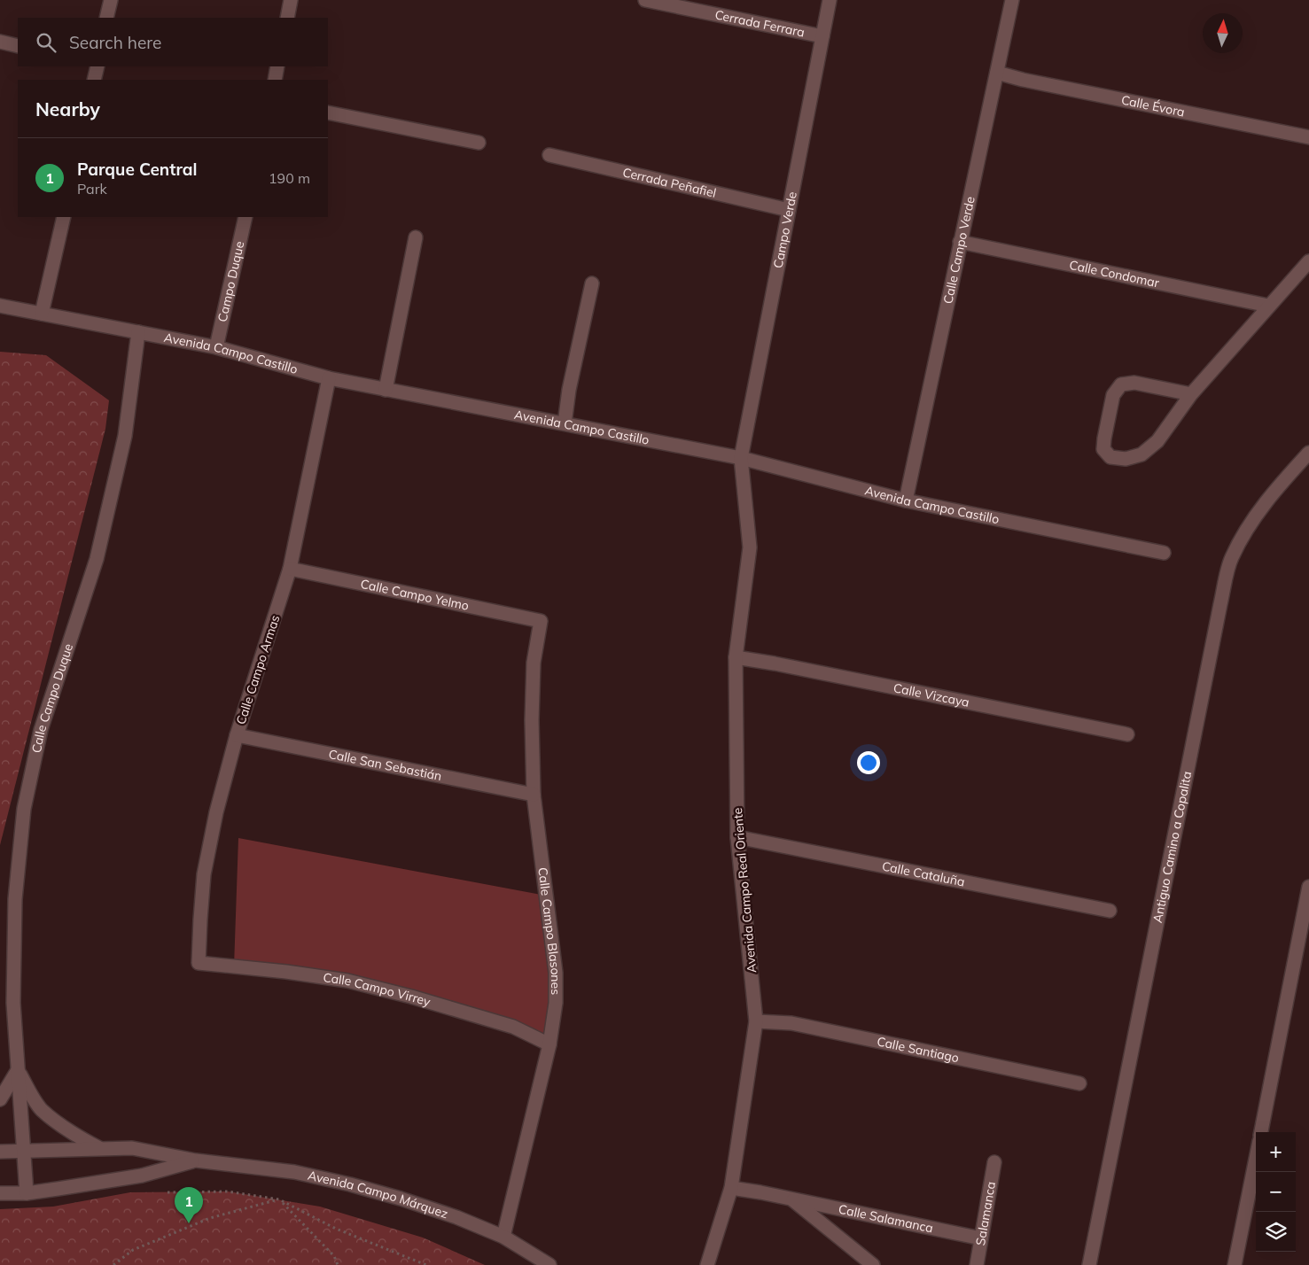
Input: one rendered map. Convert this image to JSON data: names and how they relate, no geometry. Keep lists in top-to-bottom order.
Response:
{
  "streets": {
    "street": [
      "Cerrada Ferrara",
      "Calle Évora",
      "Cerrada Peñafiel",
      "Campo Verde",
      "Calle Campo Verde",
      "Calle Condomar",
      "Campo Duque",
      "Avenida Campo Castillo",
      "Calle Campo Yelmo",
      "Calle Campo Armas",
      "Calle Vizcaya",
      "Calle Campo Duque",
      "Calle San Sebastián",
      "Antiguo Camino a Copalita",
      "Calle Cataluña",
      "Avenida Campo Real Oriente",
      "Calle Campo Blasones",
      "Calle Campo Virrey",
      "Calle Santiago",
      "Avenida Campo Márquez",
      "Salamanca",
      "Calle Salamanca"
    ]
  },
  "crossings": [
    ["Cerrada Ferrara", "Campo Verde"],
    ["Calle Évora", "Calle Campo Verde"],
    ["Cerrada Peñafiel", "Campo Verde"],
    ["Campo Verde", "Avenida Campo Castillo"],
    ["Campo Verde", "Avenida Campo Real Oriente"],
    ["Calle Campo Verde", "Calle Condomar"],
    ["Calle Campo Verde", "Avenida Campo Castillo"],
    ["Campo Duque", "Avenida Campo Castillo"],
    ["Avenida Campo Castillo", "Calle Campo Armas"],
    ["Avenida Campo Castillo", "Calle Campo Duque"],
    ["Avenida Campo Castillo", "Avenida Campo Real Oriente"],
    ["Calle Campo Yelmo", "Calle Campo Armas"],
    ["Calle Campo Yelmo", "Calle Campo Blasones"],
    ["Calle Campo Armas", "Calle San Sebastián"],
    ["Calle Campo Armas", "Calle Campo Virrey"],
    ["Calle Vizcaya", "Avenida Campo Real Oriente"],
    ["Calle Campo Duque", "Avenida Campo Márquez"],
    ["Calle San Sebastián", "Calle Campo Blasones"],
    ["Calle Cataluña", "Avenida Campo Real Oriente"],
    ["Avenida Campo Real Oriente", "Calle Santiago"],
    ["Avenida Campo Real Oriente", "Calle Salamanca"],
    ["Calle Campo Blasones", "Calle Campo Virrey"],
    ["Calle Campo Blasones", "Avenida Campo Márquez"],
    ["Salamanca", "Calle Salamanca"]
  ],
  "north": "top",
  "page": {
    "search": "Search here",
    "heading": "Nearby",
    "list": [
      {
        "mark": "1",
        "name": "Parque Central",
        "note": "Park",
        "value": "190 m"
      }
    ],
    "map_buttons": ["+", "−"],
    "pins": "1"
  }
}
